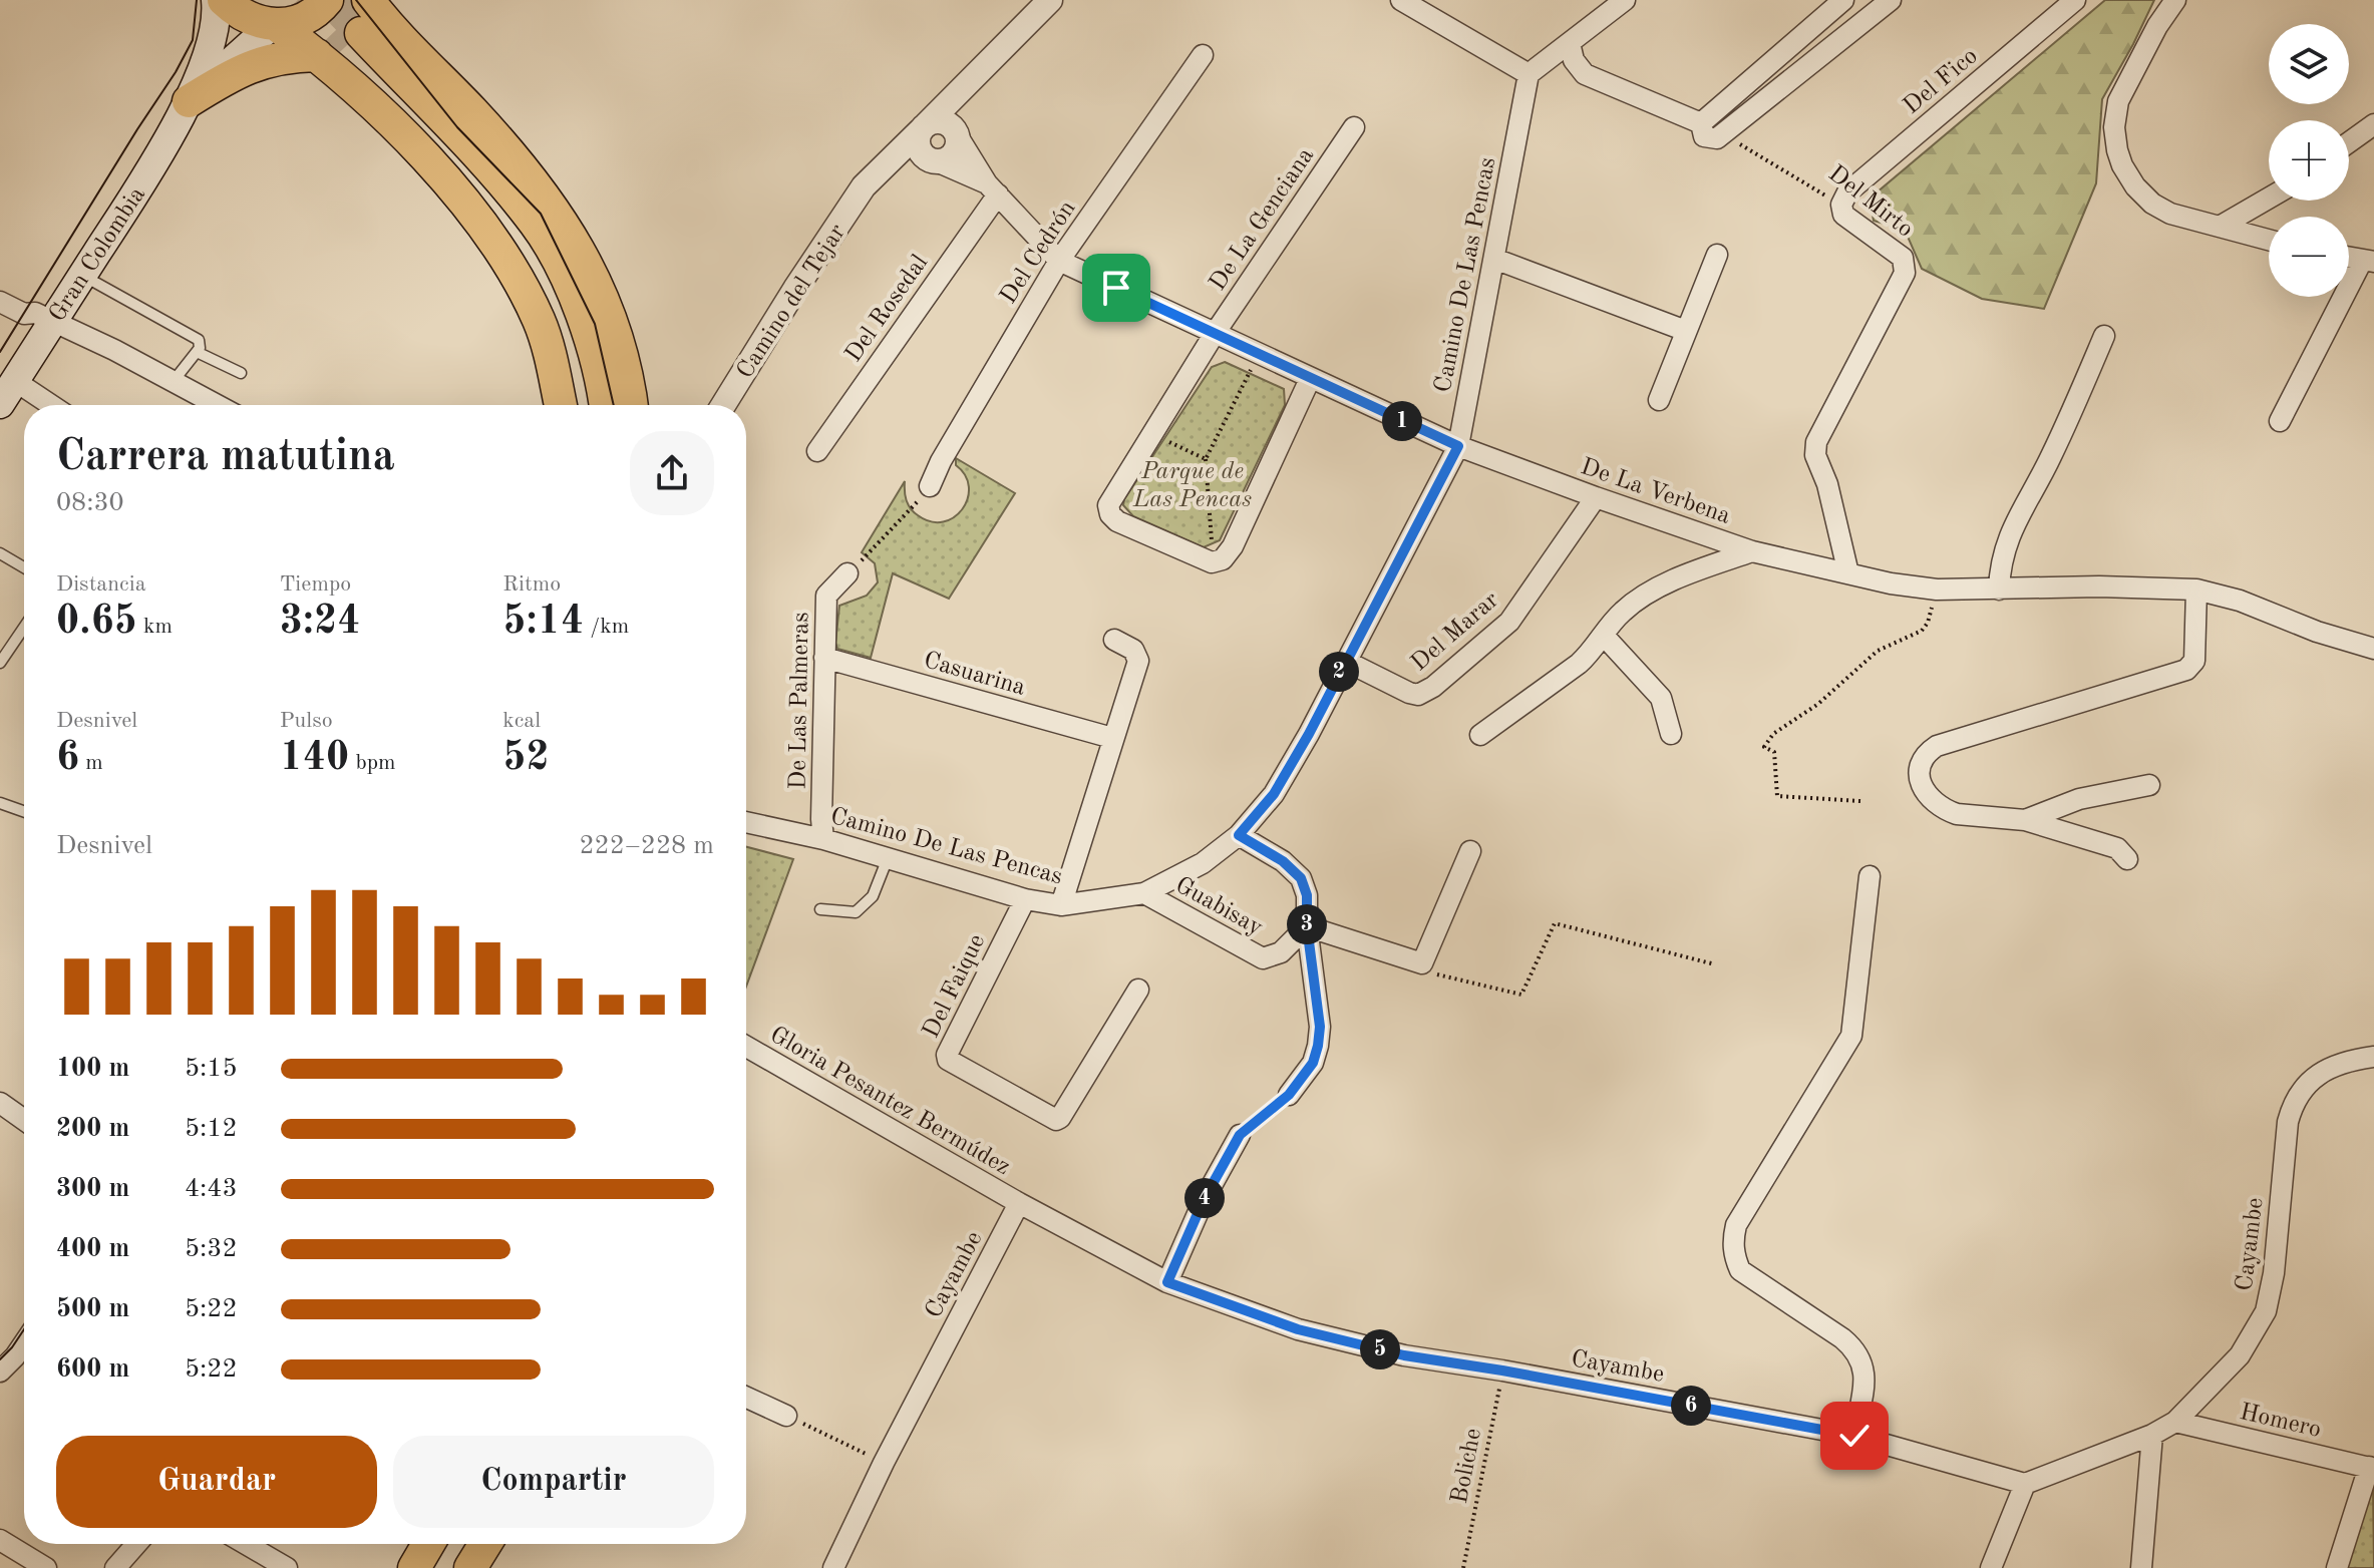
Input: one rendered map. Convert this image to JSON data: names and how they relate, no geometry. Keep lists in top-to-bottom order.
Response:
{
  "streets": {
    "main road": ["Gran Colombia"],
    "street": [
      "Del Fico",
      "Del Mirto",
      "De La Genciana",
      "Del Cedrón",
      "Camino De Las Pencas",
      "Camino del Tejar",
      "Del Rosedal",
      "De La Verbena",
      "Del Marar",
      "Casuarina",
      "De Las Palmeras",
      "Guabisay",
      "Del Faique",
      "Gloria Pesantez Bermúdez",
      "Cayambe",
      "Homero"
    ],
    "path": ["Boliche"]
  },
  "crossings": [
    ["Del Fico", "Del Mirto"],
    ["Del Mirto", "De La Verbena"],
    ["De La Genciana", "De La Verbena"],
    ["Del Cedrón", "De La Verbena"],
    ["Camino De Las Pencas", "De La Verbena"],
    ["Camino De Las Pencas", "Del Marar"],
    ["Camino De Las Pencas", "De Las Palmeras"],
    ["Camino De Las Pencas", "Guabisay"],
    ["Camino De Las Pencas", "Del Faique"],
    ["Camino del Tejar", "De La Verbena"],
    ["Del Rosedal", "De La Verbena"],
    ["De La Verbena", "Del Marar"],
    ["Casuarina", "De Las Palmeras"],
    ["Gloria Pesantez Bermúdez", "Cayambe"],
    ["Cayambe", "Homero"],
    ["Cayambe", "Boliche"]
  ],
  "parks": ["Parque de Las Pencas"],
  "page": {
    "map_buttons": ["+", "−"],
    "pins": [
      "1",
      "2",
      "3",
      "4",
      "5",
      "6"
    ],
    "heading": ["Carrera matutina", "08:30"],
    "stats": [
      ["Distancia", "0.65 km"],
      ["Tiempo", "3:24"],
      ["Ritmo", "5:14 /km"],
      ["Desnivel", "6 m"],
      ["Pulso", "140 bpm"],
      ["kcal", "52"]
    ],
    "chart": ["Desnivel", "222–228 m"],
    "list": [
      {
        "name": "100 m",
        "note": "5:15"
      },
      {
        "name": "200 m",
        "note": "5:12"
      },
      {
        "name": "300 m",
        "note": "4:43"
      },
      {
        "name": "400 m",
        "note": "5:32"
      },
      {
        "name": "500 m",
        "note": "5:22"
      },
      {
        "name": "600 m",
        "note": "5:22"
      }
    ],
    "buttons": ["Guardar", "Compartir"]
  }
}
